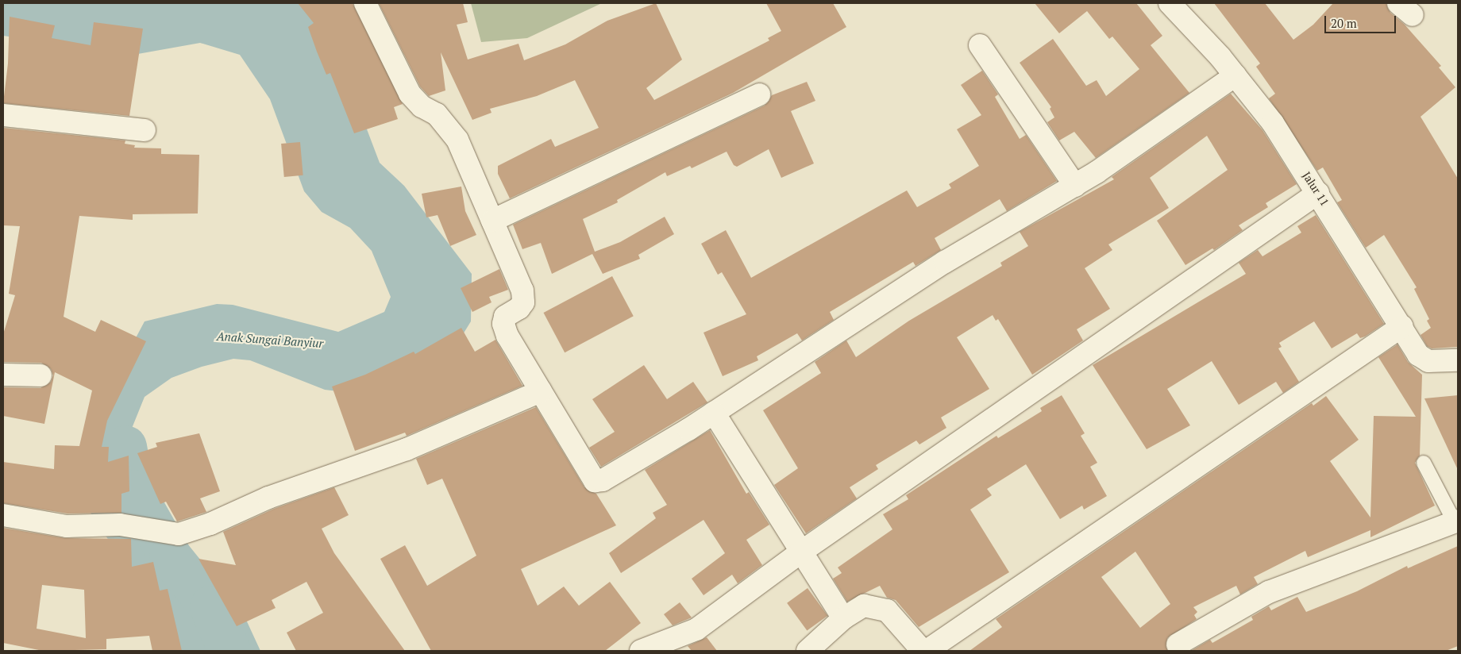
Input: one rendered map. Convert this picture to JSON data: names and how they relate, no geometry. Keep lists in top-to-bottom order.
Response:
{
  "streets": {
    "street": ["Jalur 11"]
  },
  "water": ["Anak Sungai Banyiur"],
  "scale_bar": "20 m"
}
